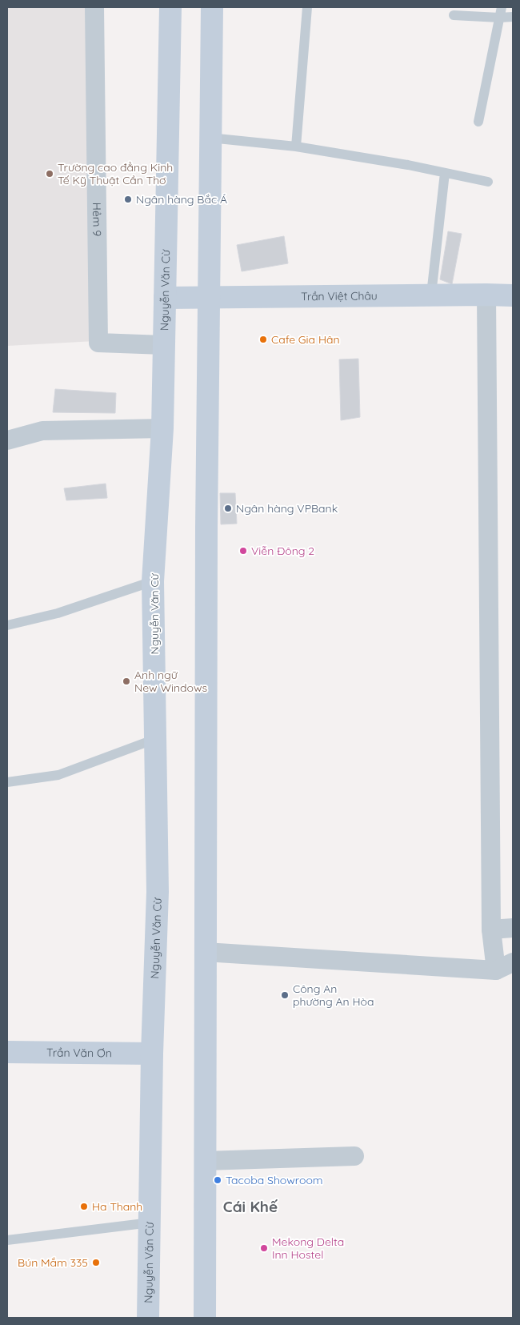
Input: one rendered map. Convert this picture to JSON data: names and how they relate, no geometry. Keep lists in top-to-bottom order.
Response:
{
  "streets": {
    "main road": ["Nguyễn Văn Cừ", "Trần Việt Châu", "Trần Văn Ơn"],
    "street": ["Hẻm 9"]
  },
  "crossings": [
    ["Hẻm 9", "Nguyễn Văn Cừ"],
    ["Nguyễn Văn Cừ", "Trần Việt Châu"],
    ["Nguyễn Văn Cừ", "Trần Văn Ơn"]
  ],
  "districts": ["Cái Khế"],
  "places": [
    "Trường cao đẳng Kinh Tế Kỹ Thuật Cần Thơ",
    "Ngân hàng Bắc Á",
    "Cafe Gia Hân",
    "Ngân hàng VPBank",
    "Viễn Đông 2",
    "Anh ngữ New Windows",
    "Công An phường An Hòa",
    "Tacoba Showroom",
    "Ha Thanh",
    "Mekong Delta Inn Hostel",
    "Bún Mắm 335"
  ]
}
